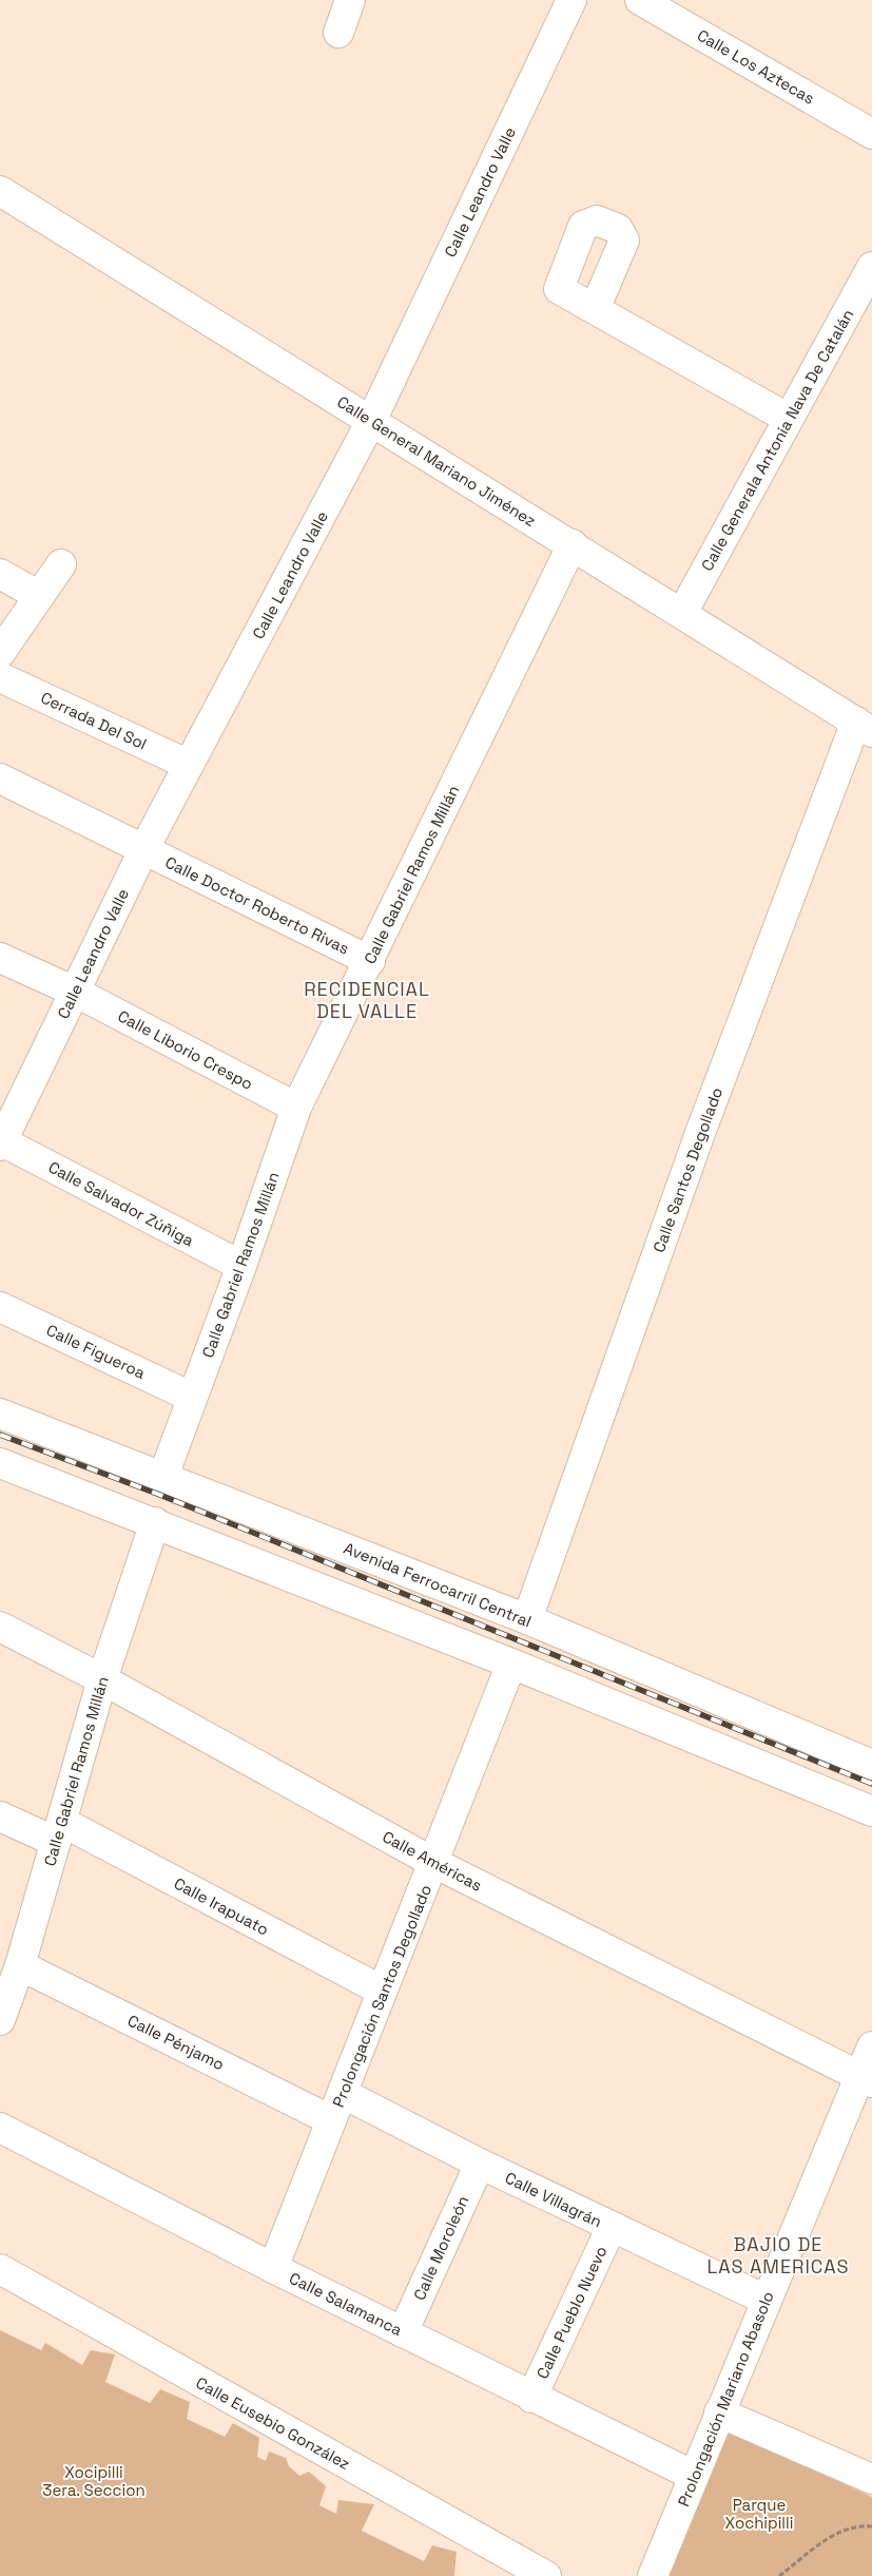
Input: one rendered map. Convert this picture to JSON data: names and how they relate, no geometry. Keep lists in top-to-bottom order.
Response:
{
  "streets": {
    "street": [
      "Calle Los Aztecas",
      "Calle Leandro Valle",
      "Calle Generala Antonia Nava De Catalán",
      "Calle General Mariano Jiménez",
      "Cerrada Del Sol",
      "Calle Gabriel Ramos Millán",
      "Calle Doctor Roberto Rivas",
      "Calle Liborio Crespo",
      "Calle Santos Degollado",
      "Calle Salvador Zúñiga",
      "Calle Figueroa",
      "Avenida Ferrocarril Central",
      "Calle Américas",
      "Calle Irapuato",
      "Prolongación Santos Degollado",
      "Calle Pénjamo",
      "Calle Villagrán",
      "Calle Moroleón",
      "Calle Salamanca",
      "Calle Pueblo Nuevo",
      "Prolongación Mariano Abasolo",
      "Calle Eusebio González"
    ]
  },
  "crossings": [
    ["Calle Leandro Valle", "Calle General Mariano Jiménez"],
    ["Calle Leandro Valle", "Cerrada Del Sol"],
    ["Calle Leandro Valle", "Calle Doctor Roberto Rivas"],
    ["Calle Leandro Valle", "Calle Liborio Crespo"],
    ["Calle Leandro Valle", "Calle Salvador Zúñiga"],
    ["Calle Generala Antonia Nava De Catalán", "Calle General Mariano Jiménez"],
    ["Calle General Mariano Jiménez", "Calle Gabriel Ramos Millán"],
    ["Calle General Mariano Jiménez", "Calle Santos Degollado"],
    ["Calle Gabriel Ramos Millán", "Calle Doctor Roberto Rivas"],
    ["Calle Gabriel Ramos Millán", "Calle Liborio Crespo"],
    ["Calle Gabriel Ramos Millán", "Calle Salvador Zúñiga"],
    ["Calle Gabriel Ramos Millán", "Calle Figueroa"],
    ["Calle Gabriel Ramos Millán", "Avenida Ferrocarril Central"],
    ["Calle Gabriel Ramos Millán", "Calle Américas"],
    ["Calle Gabriel Ramos Millán", "Calle Irapuato"],
    ["Calle Gabriel Ramos Millán", "Calle Pénjamo"],
    ["Calle Santos Degollado", "Avenida Ferrocarril Central"],
    ["Calle Américas", "Prolongación Santos Degollado"],
    ["Calle Américas", "Prolongación Mariano Abasolo"],
    ["Calle Irapuato", "Prolongación Santos Degollado"],
    ["Prolongación Santos Degollado", "Calle Pénjamo"],
    ["Prolongación Santos Degollado", "Calle Villagrán"],
    ["Prolongación Santos Degollado", "Calle Salamanca"],
    ["Calle Villagrán", "Calle Moroleón"],
    ["Calle Villagrán", "Calle Pueblo Nuevo"],
    ["Calle Villagrán", "Prolongación Mariano Abasolo"],
    ["Calle Moroleón", "Calle Salamanca"],
    ["Calle Salamanca", "Calle Pueblo Nuevo"],
    ["Calle Salamanca", "Prolongación Mariano Abasolo"]
  ],
  "districts": ["RECIDENCIAL DEL VALLE", "BAJIO DE LAS AMERICAS"],
  "parks": ["Xocipilli 3era. Seccion", "Parque Xochipilli"]
}
